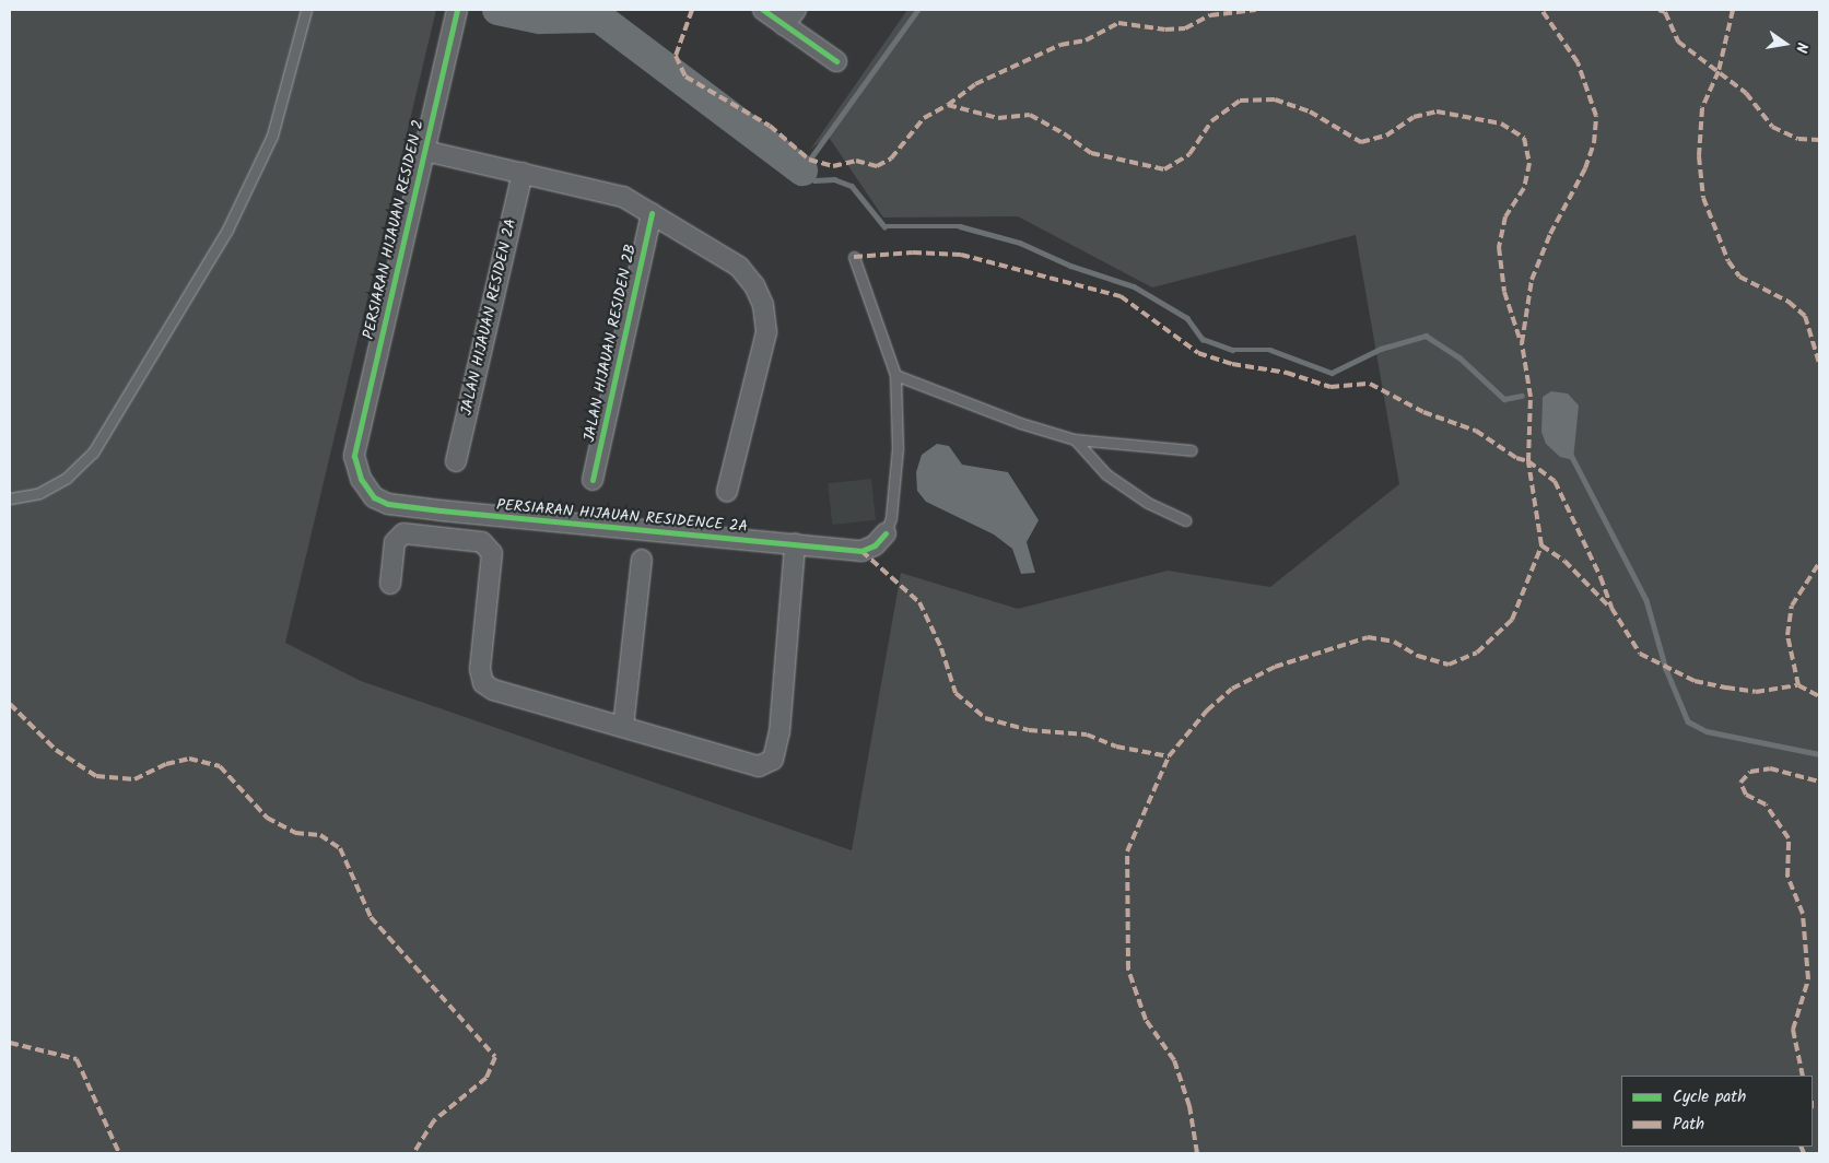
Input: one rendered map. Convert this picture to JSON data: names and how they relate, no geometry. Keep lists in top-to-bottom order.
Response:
{
  "streets": {
    "street": [
      "PERSIARAN HIJAUAN RESIDEN 2",
      "JALAN HIJAUAN RESIDEN 2A",
      "JALAN HIJAUAN RESIDEN 2B",
      "PERSIARAN HIJAUAN RESIDENCE 2A"
    ]
  },
  "crossings": [
    ["PERSIARAN HIJAUAN RESIDEN 2", "PERSIARAN HIJAUAN RESIDENCE 2A"]
  ],
  "legend": ["Cycle path", "Path"],
  "north": "right"
}
